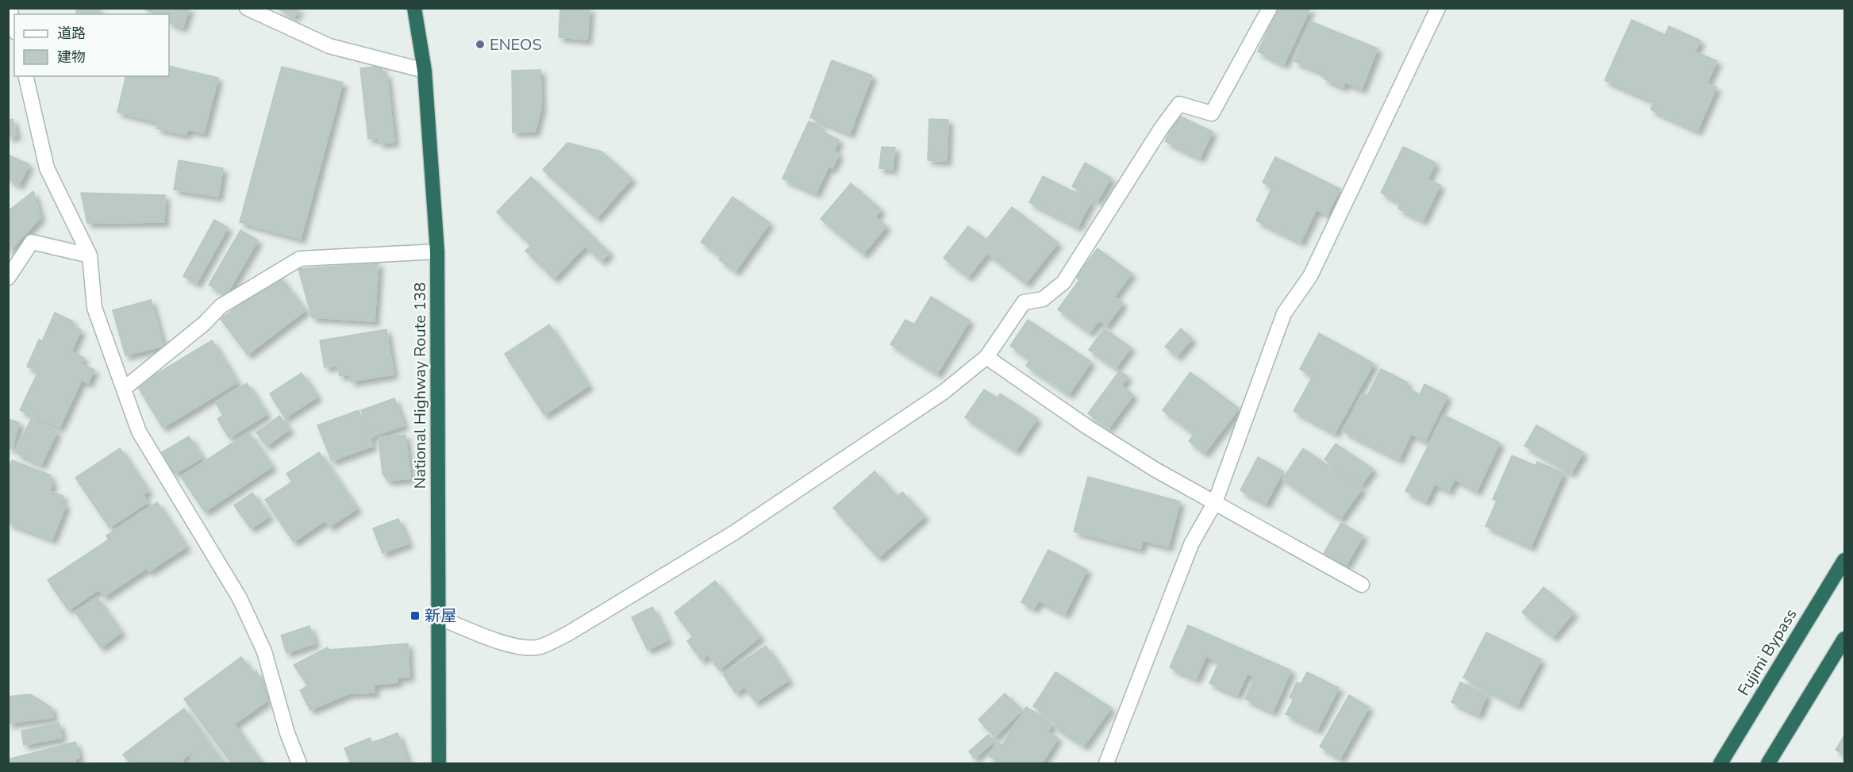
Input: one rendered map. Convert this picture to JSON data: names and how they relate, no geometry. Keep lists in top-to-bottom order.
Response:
{
  "streets": {
    "highway": ["National Highway Route 138", "Fujimi Bypass"]
  },
  "places": {
    "other": ["ENEOS"],
    "transit": ["新屋"]
  },
  "legend": ["道路", "建物"]
}
